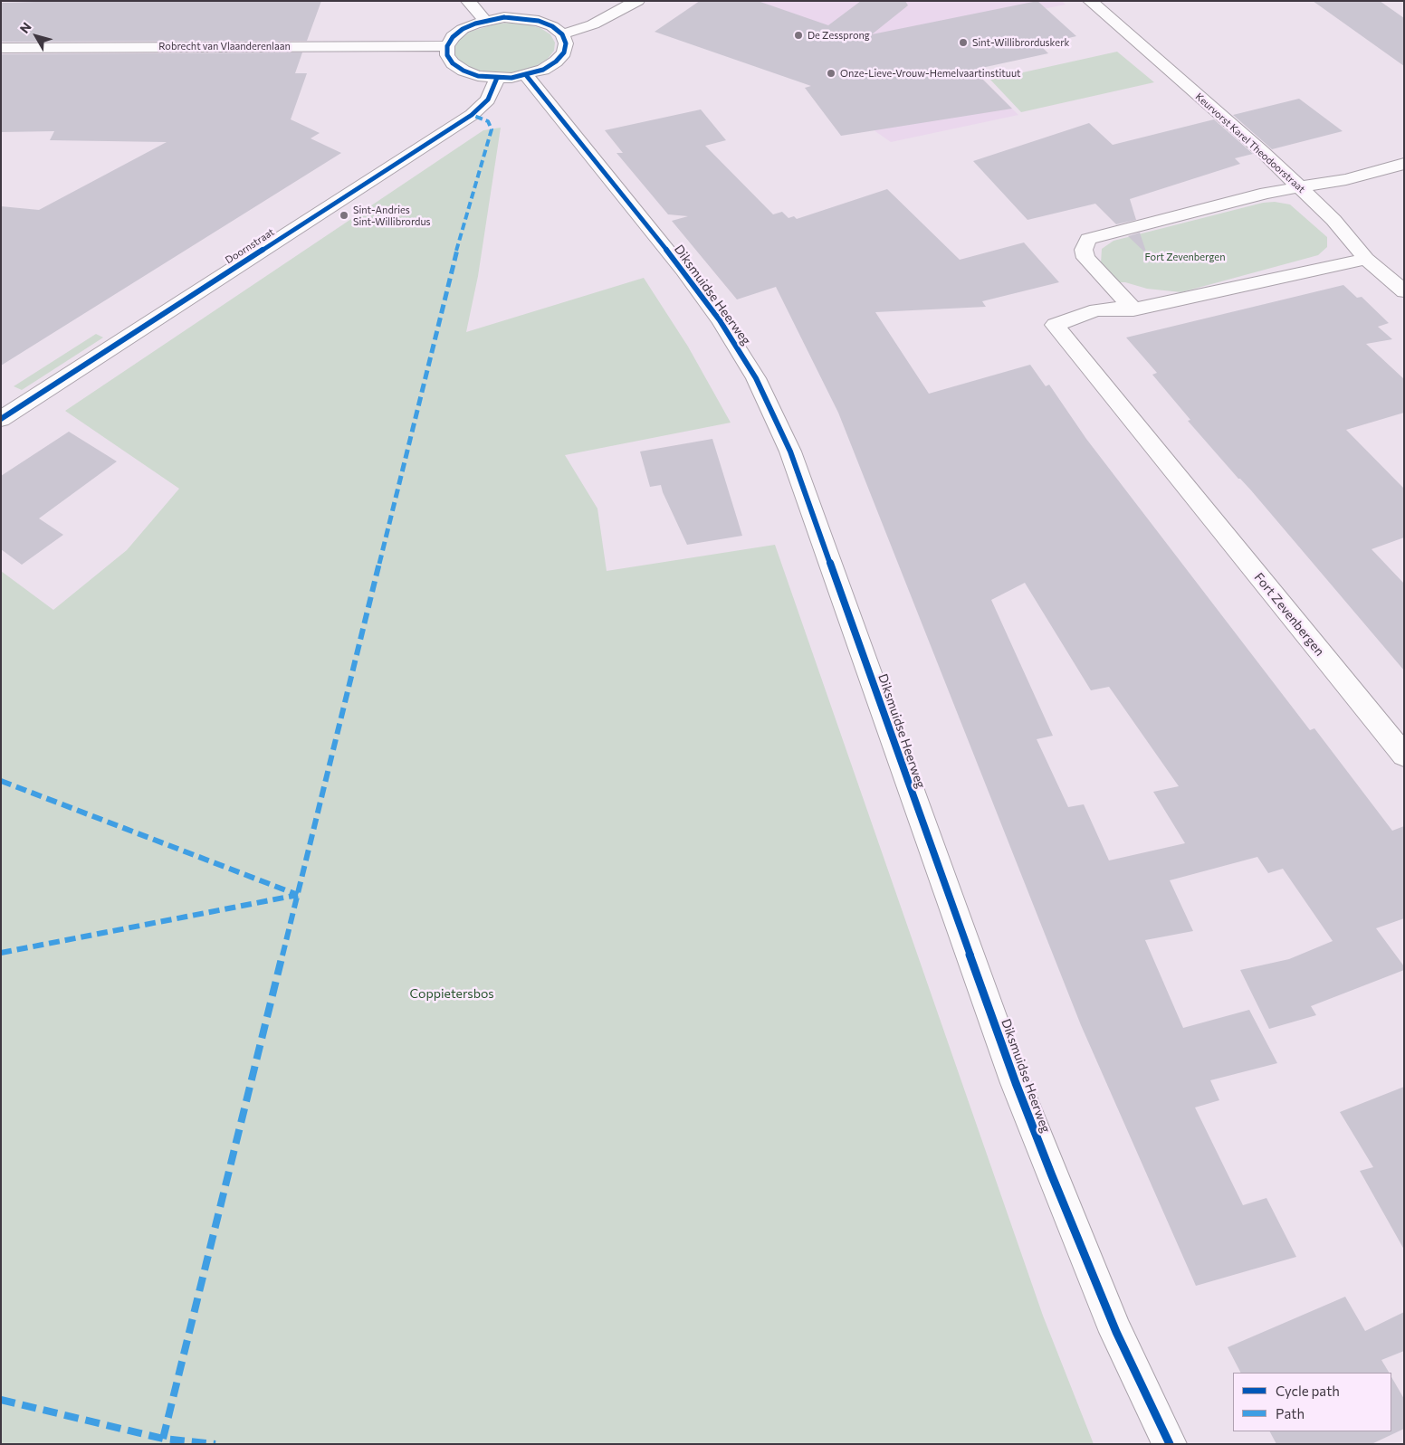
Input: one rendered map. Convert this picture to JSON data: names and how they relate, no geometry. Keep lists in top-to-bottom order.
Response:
{
  "streets": {
    "street": [
      "Robrecht van Vlaanderenlaan",
      "Keurvorst Karel Theodoorstraat",
      "Doornstraat",
      "Diksmuidse Heerweg",
      "Fort Zevenbergen"
    ]
  },
  "crossings": [
    ["Keurvorst Karel Theodoorstraat", "Fort Zevenbergen"]
  ],
  "parks": ["Fort Zevenbergen", "Coppietersbos"],
  "places": [
    "De Zessprong",
    "Sint-Willibrorduskerk",
    "Onze-Lieve-Vrouw-Hemelvaartinstituut",
    "Sint-Andries Sint-Willibrordus"
  ],
  "legend": ["Cycle path", "Path"],
  "north": "top left"
}
